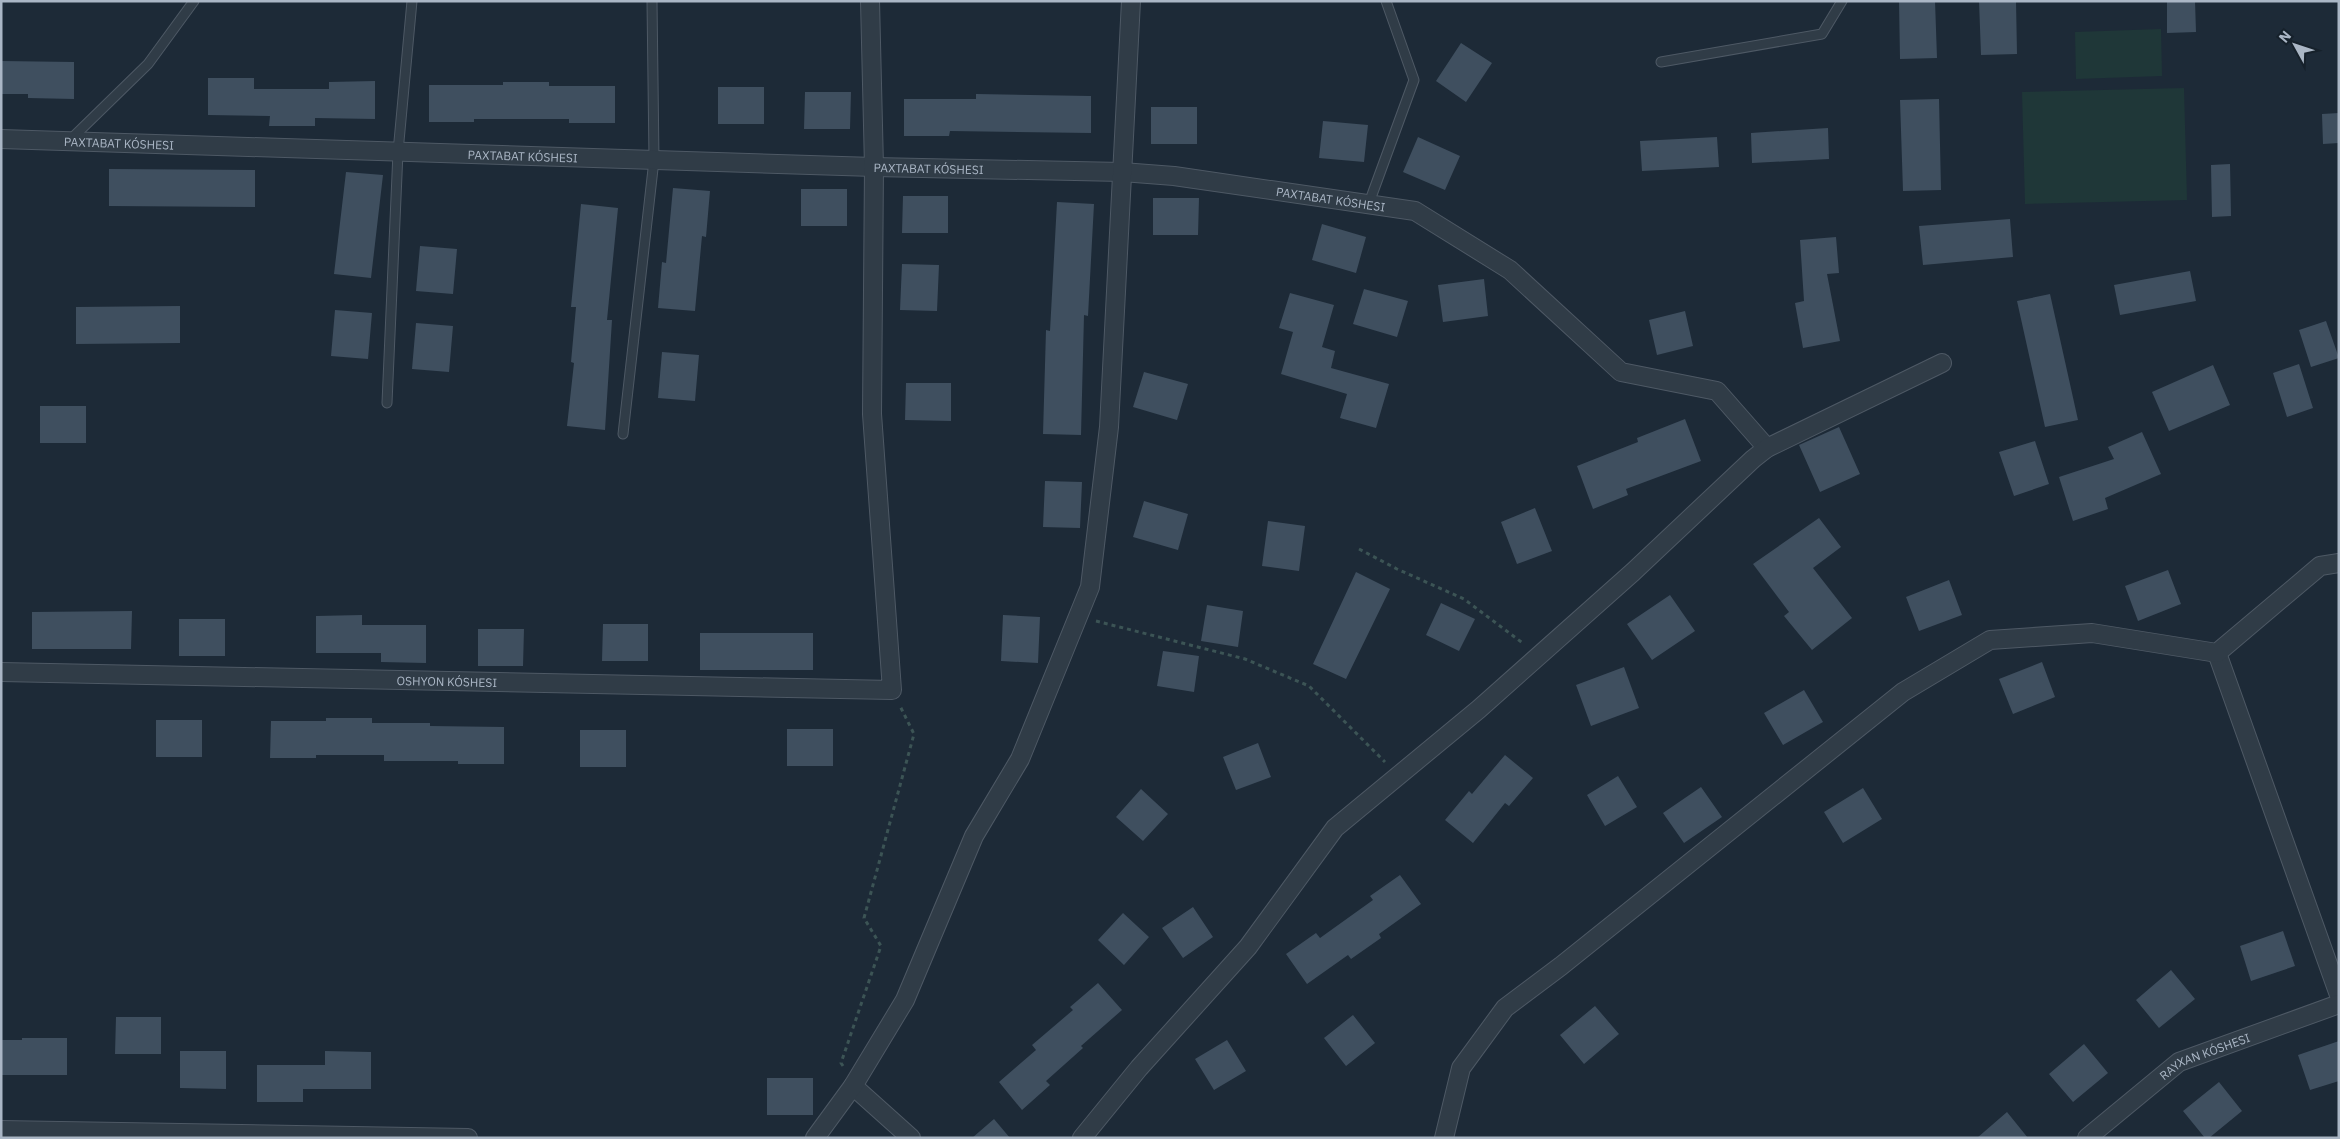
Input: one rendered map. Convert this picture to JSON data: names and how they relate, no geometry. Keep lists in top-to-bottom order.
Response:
{
  "streets": {
    "street": ["PAXTABAT KÓSHESI", "OSHYON KÓSHESI", "RAYXAN KÓSHESI"]
  },
  "north": "top left"
}
